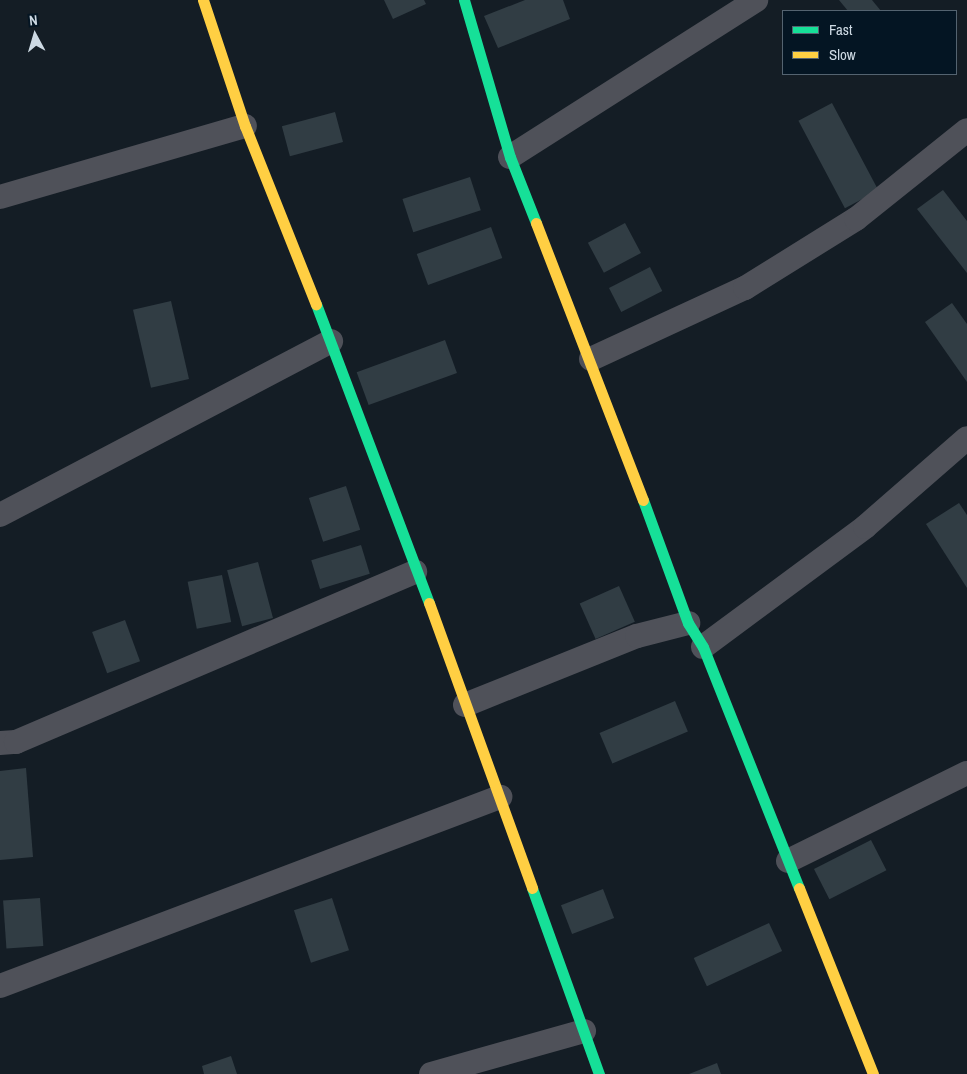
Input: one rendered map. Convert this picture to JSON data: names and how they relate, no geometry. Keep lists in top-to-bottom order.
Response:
{
  "legend": ["Fast", "Slow"],
  "north": "top"
}
